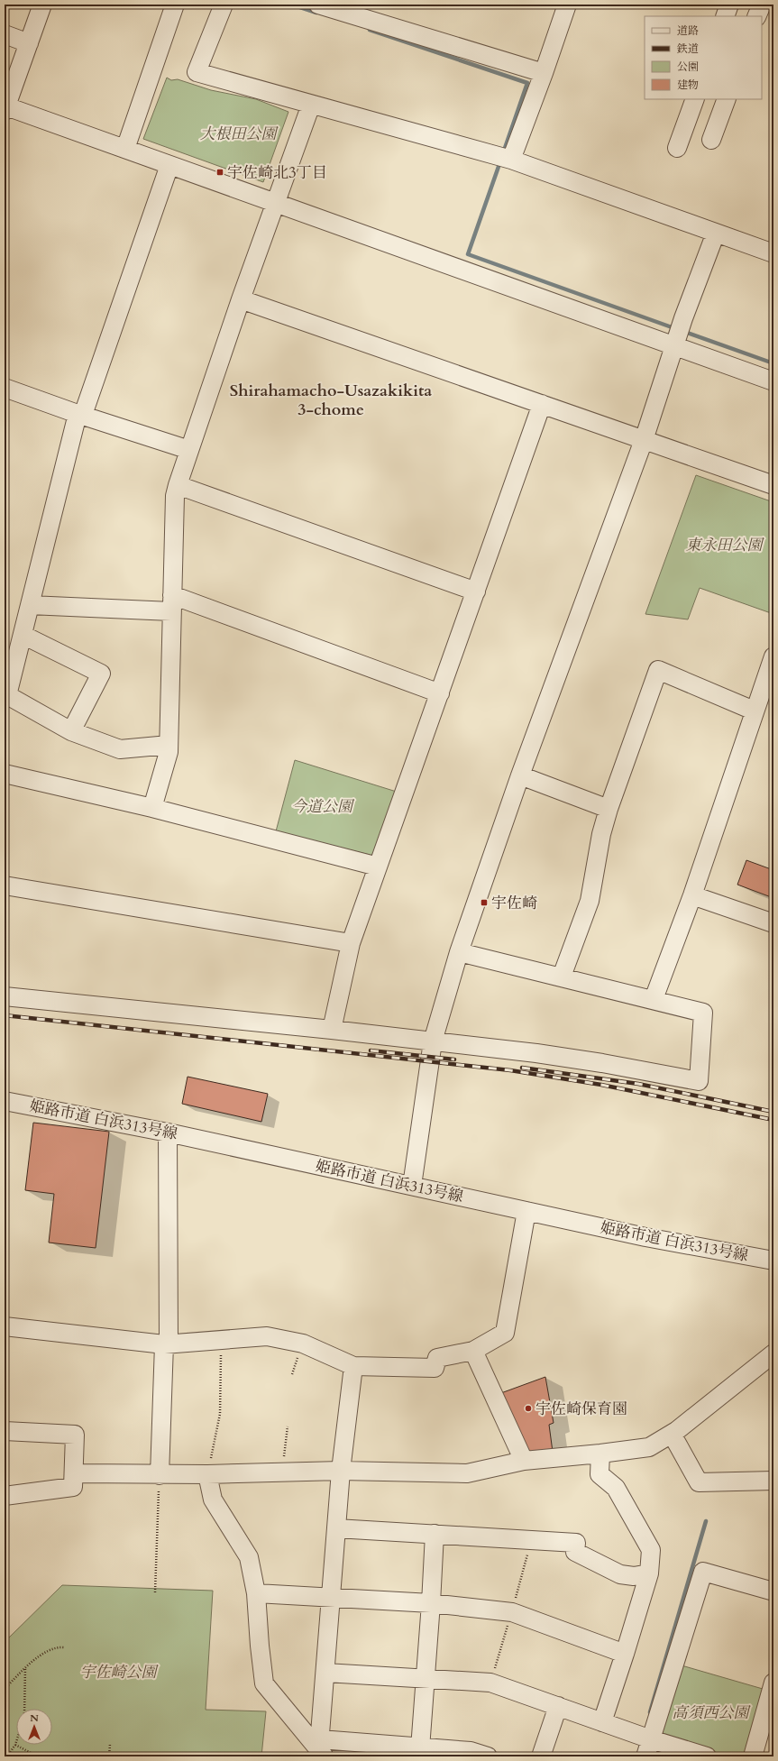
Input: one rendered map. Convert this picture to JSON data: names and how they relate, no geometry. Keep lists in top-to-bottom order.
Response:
{
  "streets": {
    "street": ["姫路市道 白浜313号線"]
  },
  "districts": ["Shirahamacho-Usazakikita 3-chome"],
  "parks": [
    "大根田公園",
    "東永田公園",
    "今道公園",
    "宇佐崎公園",
    "高須西公園"
  ],
  "places": {
    "transit": ["宇佐崎北3丁目", "宇佐崎"],
    "other": ["宇佐崎保育園"]
  },
  "legend": [
    "道路",
    "鉄道",
    "公園",
    "建物"
  ],
  "north": "top"
}
